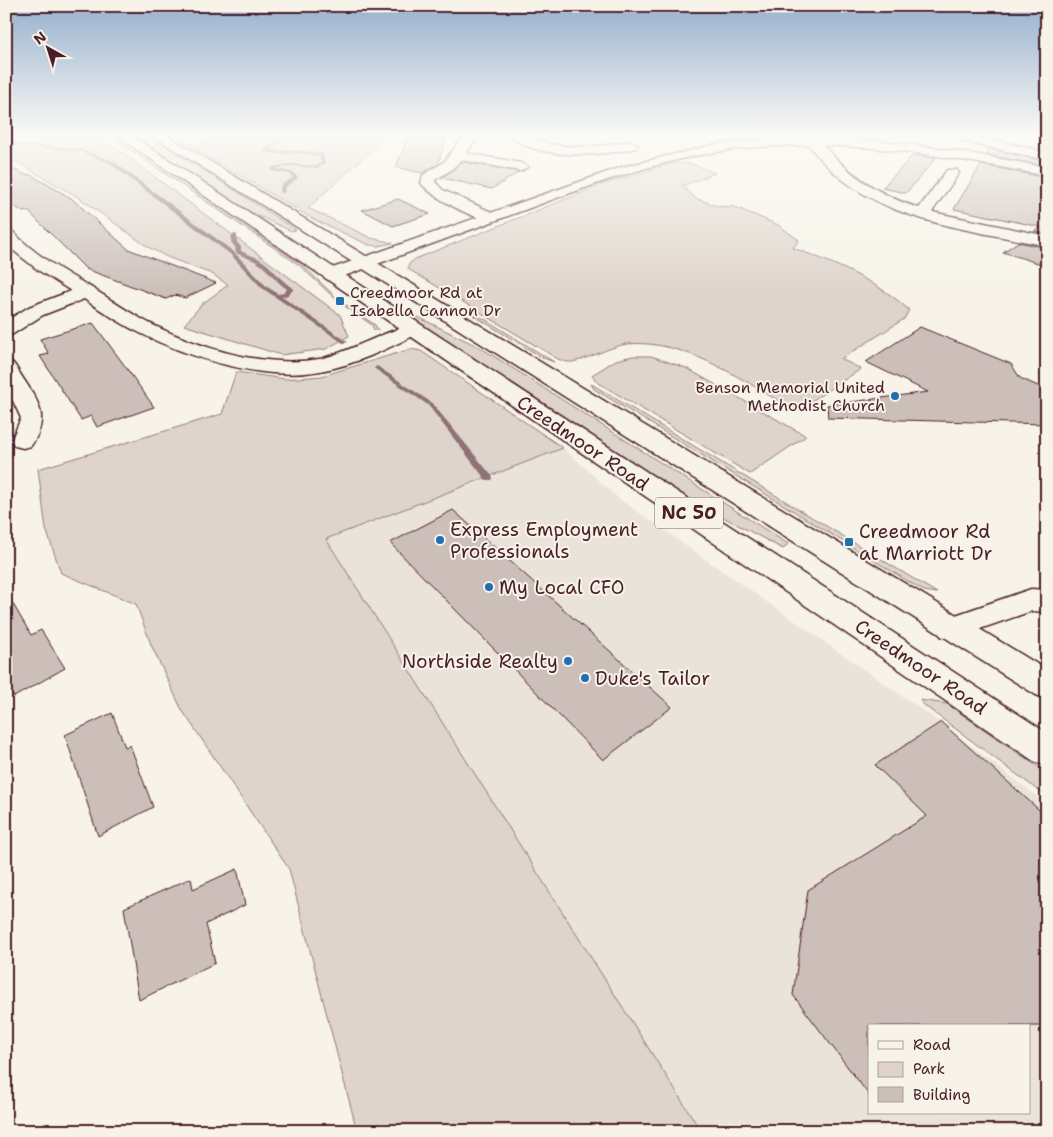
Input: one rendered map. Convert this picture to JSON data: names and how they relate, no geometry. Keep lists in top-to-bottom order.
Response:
{
  "streets": {
    "street": ["Creedmoor Road", "NC 50"]
  },
  "places": {
    "transit": ["Creedmoor Rd at Isabella Cannon Dr", "Creedmoor Rd at Marriott Dr"],
    "other": [
      "Benson Memorial United Methodist Church",
      "Express Employment Professionals",
      "My Local CFO",
      "Northside Realty",
      "Duke's Tailor"
    ]
  },
  "legend": ["Road", "Park", "Building"],
  "north": "top left"
}
